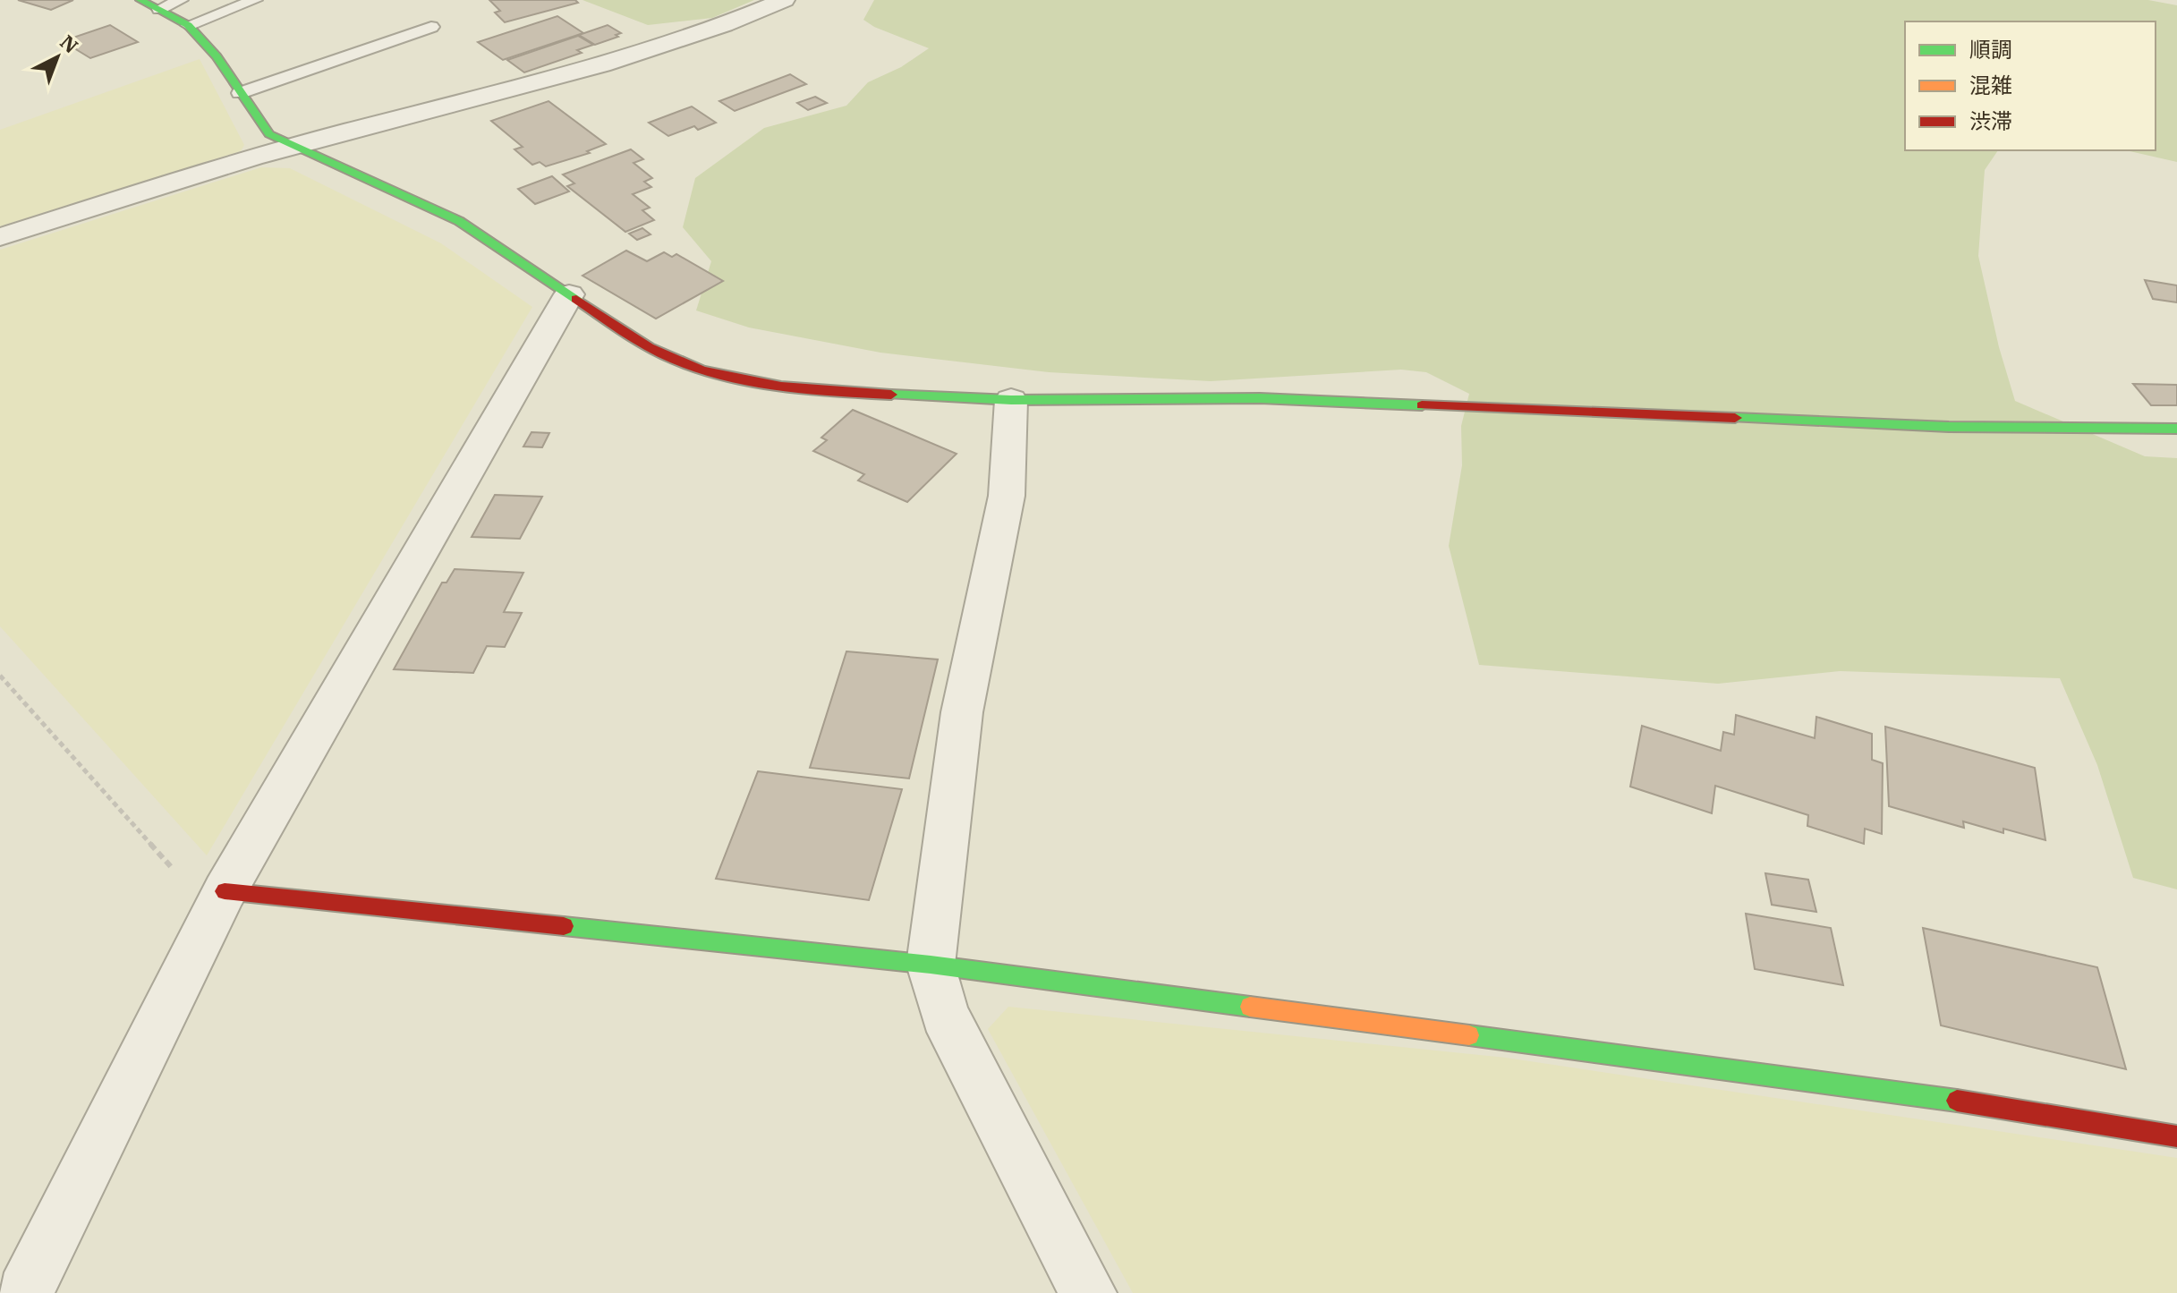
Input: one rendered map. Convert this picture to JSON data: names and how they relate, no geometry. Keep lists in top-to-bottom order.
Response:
{
  "legend": ["順調", "混雑", "渋滞"],
  "north": "top right"
}
